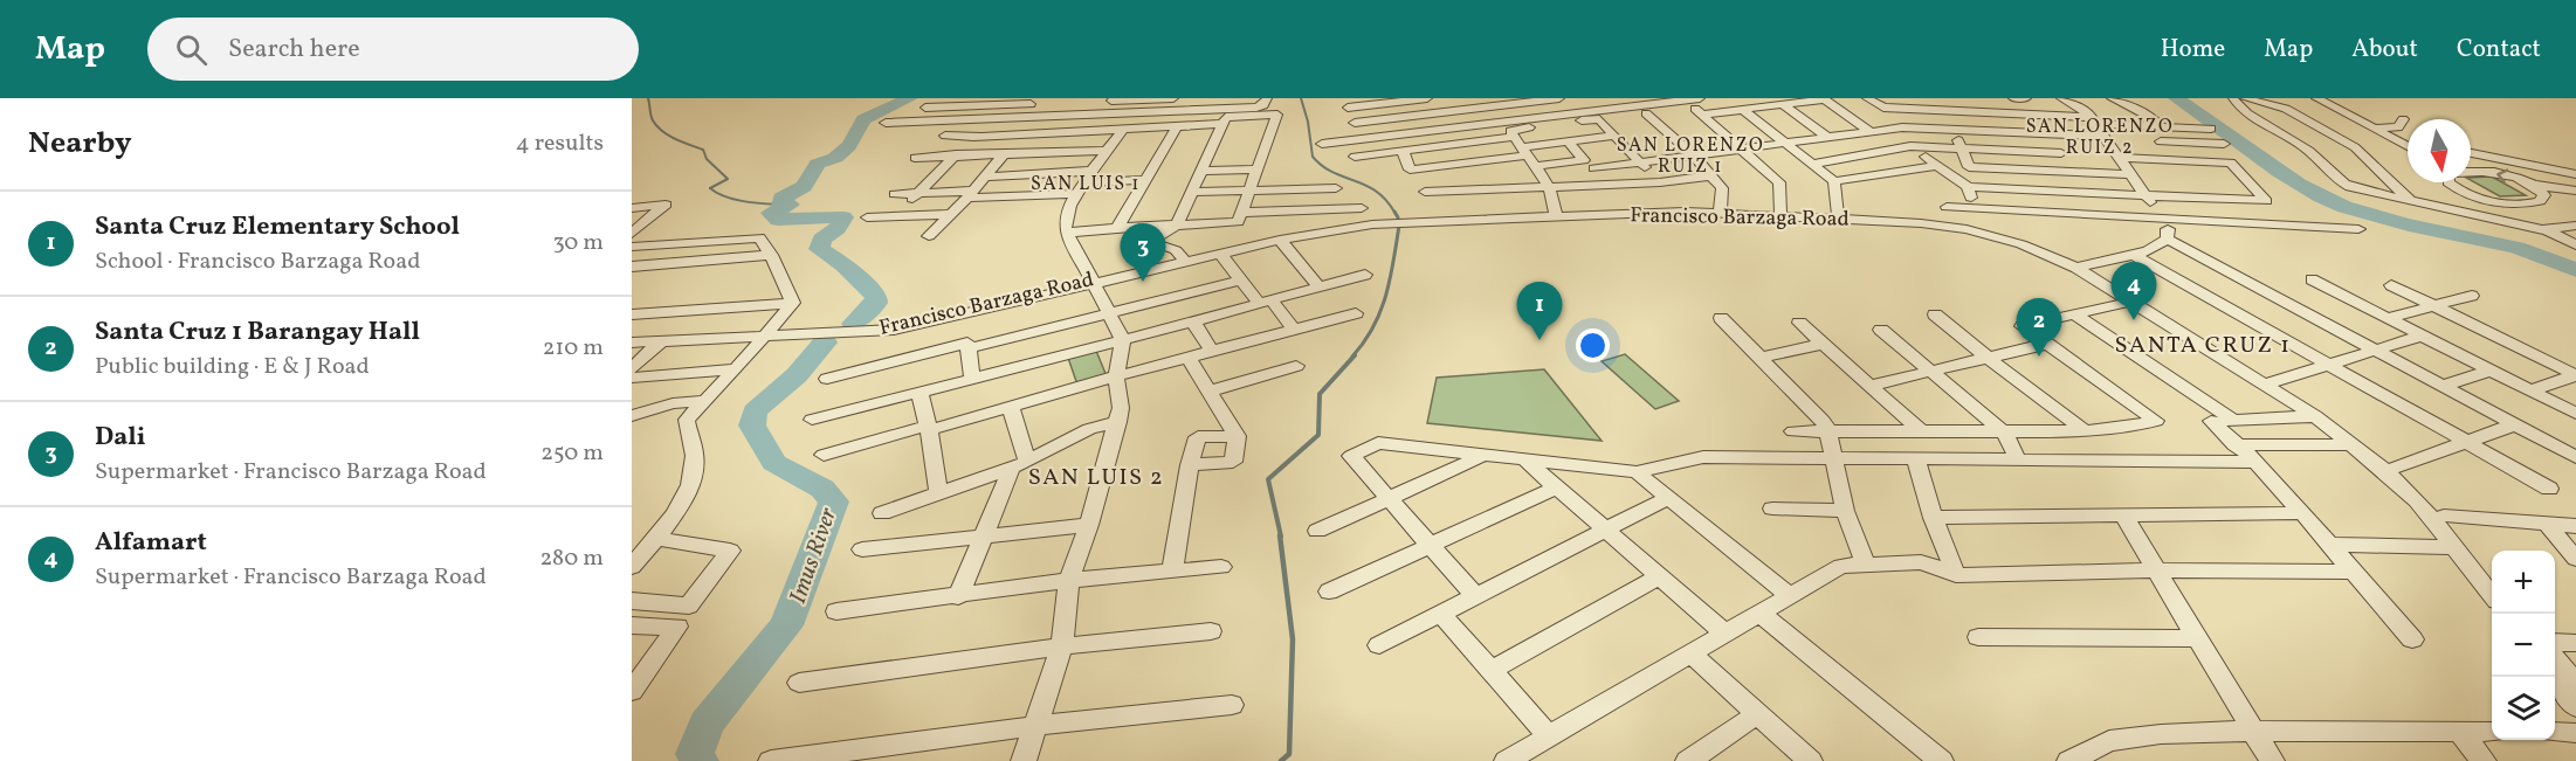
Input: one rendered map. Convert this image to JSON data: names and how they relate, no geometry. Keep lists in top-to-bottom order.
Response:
{
  "streets": {
    "street": ["Francisco Barzaga Road"]
  },
  "districts": [
    "SAN LORENZO RUIZ 2",
    "SAN LORENZO RUIZ 1",
    "SAN LUIS 1",
    "SANTA CRUZ 1",
    "SAN LUIS 2"
  ],
  "water": ["Imus River"],
  "north": "bottom",
  "page": {
    "header": "Map",
    "search": "Search here",
    "nav": [
      "Home",
      "Map",
      "About",
      "Contact"
    ],
    "heading": ["Nearby", "4 results"],
    "list": [
      {
        "mark": "1",
        "name": "Santa Cruz Elementary School",
        "note": "School · Francisco Barzaga Road",
        "value": "30 m"
      },
      {
        "mark": "2",
        "name": "Santa Cruz 1 Barangay Hall",
        "note": "Public building · E & J Road",
        "value": "210 m"
      },
      {
        "mark": "3",
        "name": "Dali",
        "note": "Supermarket · Francisco Barzaga Road",
        "value": "250 m"
      },
      {
        "mark": "4",
        "name": "Alfamart",
        "note": "Supermarket · Francisco Barzaga Road",
        "value": "280 m"
      }
    ],
    "pins": [
      "3",
      "4",
      "1",
      "2"
    ],
    "map_buttons": ["+", "−"]
  }
}
